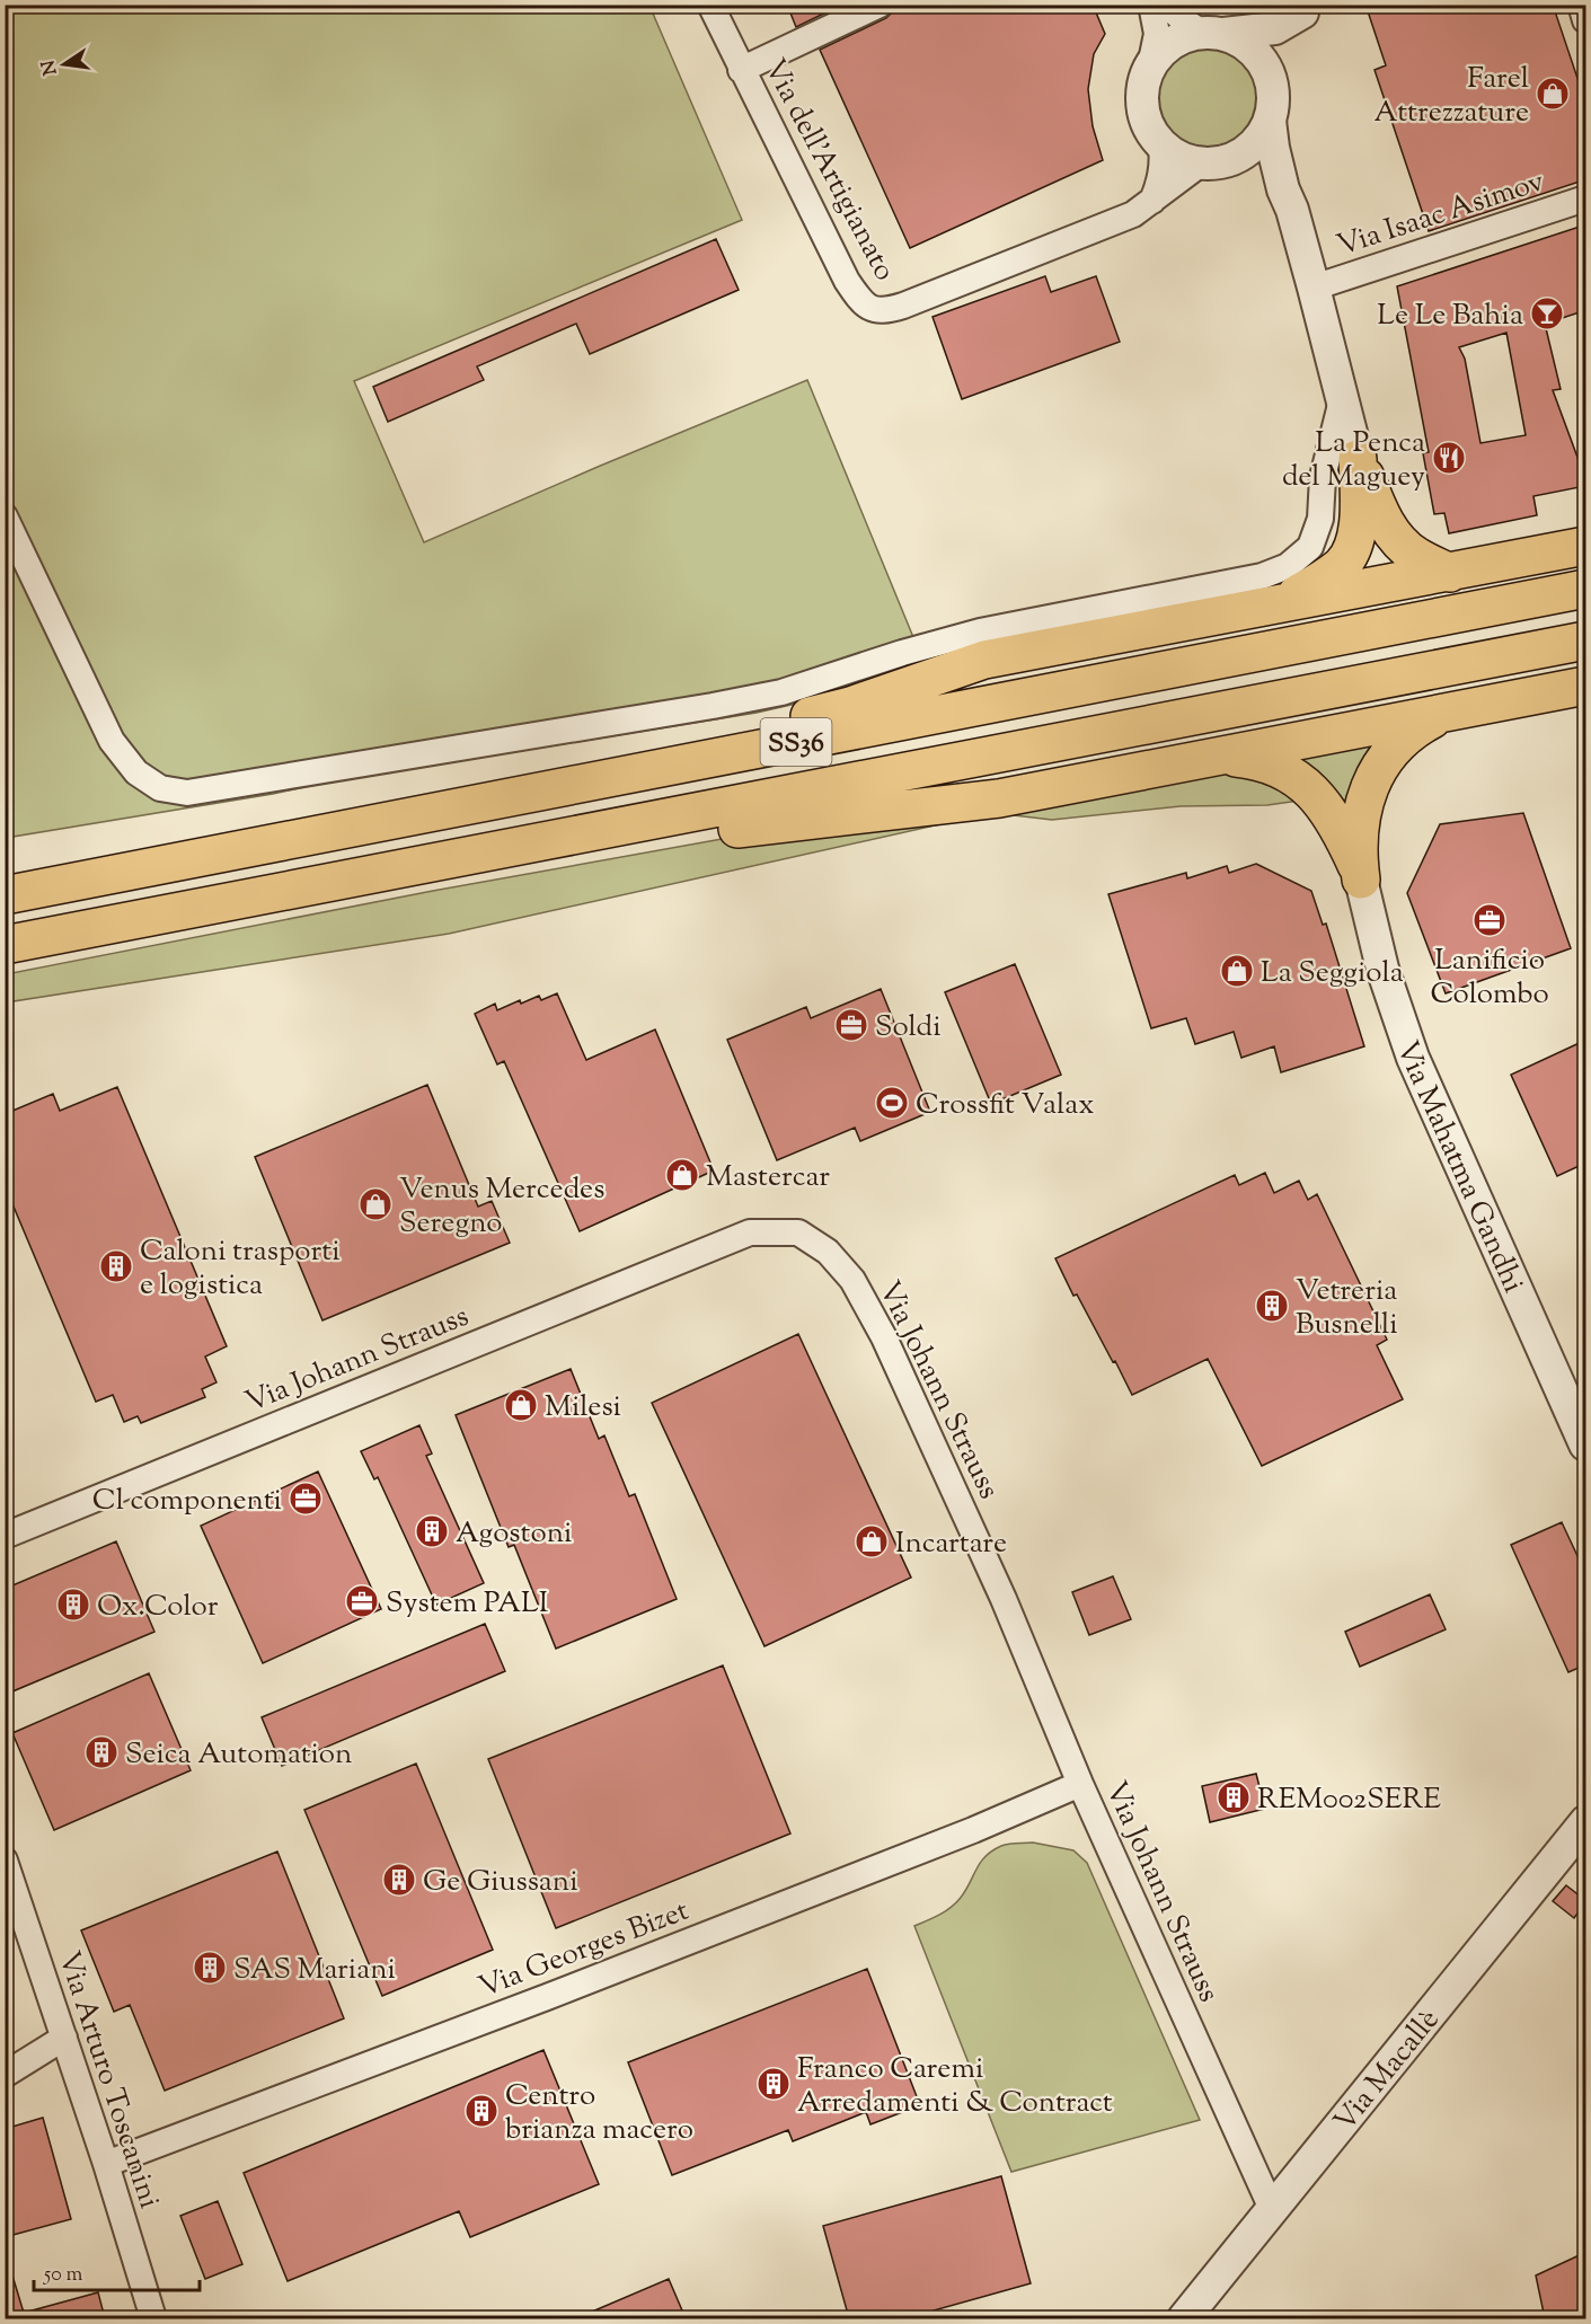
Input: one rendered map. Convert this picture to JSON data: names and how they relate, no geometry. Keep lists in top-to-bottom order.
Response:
{
  "streets": {
    "highway": ["SS36"],
    "street": [
      "Via dell'Artigianato",
      "Via Isaac Asimov",
      "Via Mahatma Gandhi",
      "Via Johann Strauss",
      "Via Georges Bizet",
      "Via Macallè",
      "Via Arturo Toscanini"
    ]
  },
  "crossings": [
    ["Via Johann Strauss", "Via Georges Bizet"],
    ["Via Johann Strauss", "Via Macallè"],
    ["Via Georges Bizet", "Via Arturo Toscanini"]
  ],
  "places": {
    "shop": [
      "Farel Attrezzature",
      "La Seggiola",
      "Mastercar",
      "Venus Mercedes Seregno",
      "Milesi",
      "Incartare"
    ],
    "bar": ["Le Le Bahia"],
    "restaurant": ["La Penca del Maguey"],
    "office": [
      "Lanificio Colombo",
      "Soldi",
      "Cl componenti",
      "System PALI"
    ],
    "sports": ["Crossfit Valax"],
    "building": [
      "Caloni trasporti e logistica",
      "Vetreria Busnelli",
      "Agostoni",
      "Ox.Color",
      "Seica Automation",
      "REM002SERE",
      "Ge Giussani",
      "SAS Mariani",
      "Franco Caremi Arredamenti & Contract",
      "Centro brianza macero"
    ]
  },
  "scale_bar": "50 m",
  "north": "left"
}
